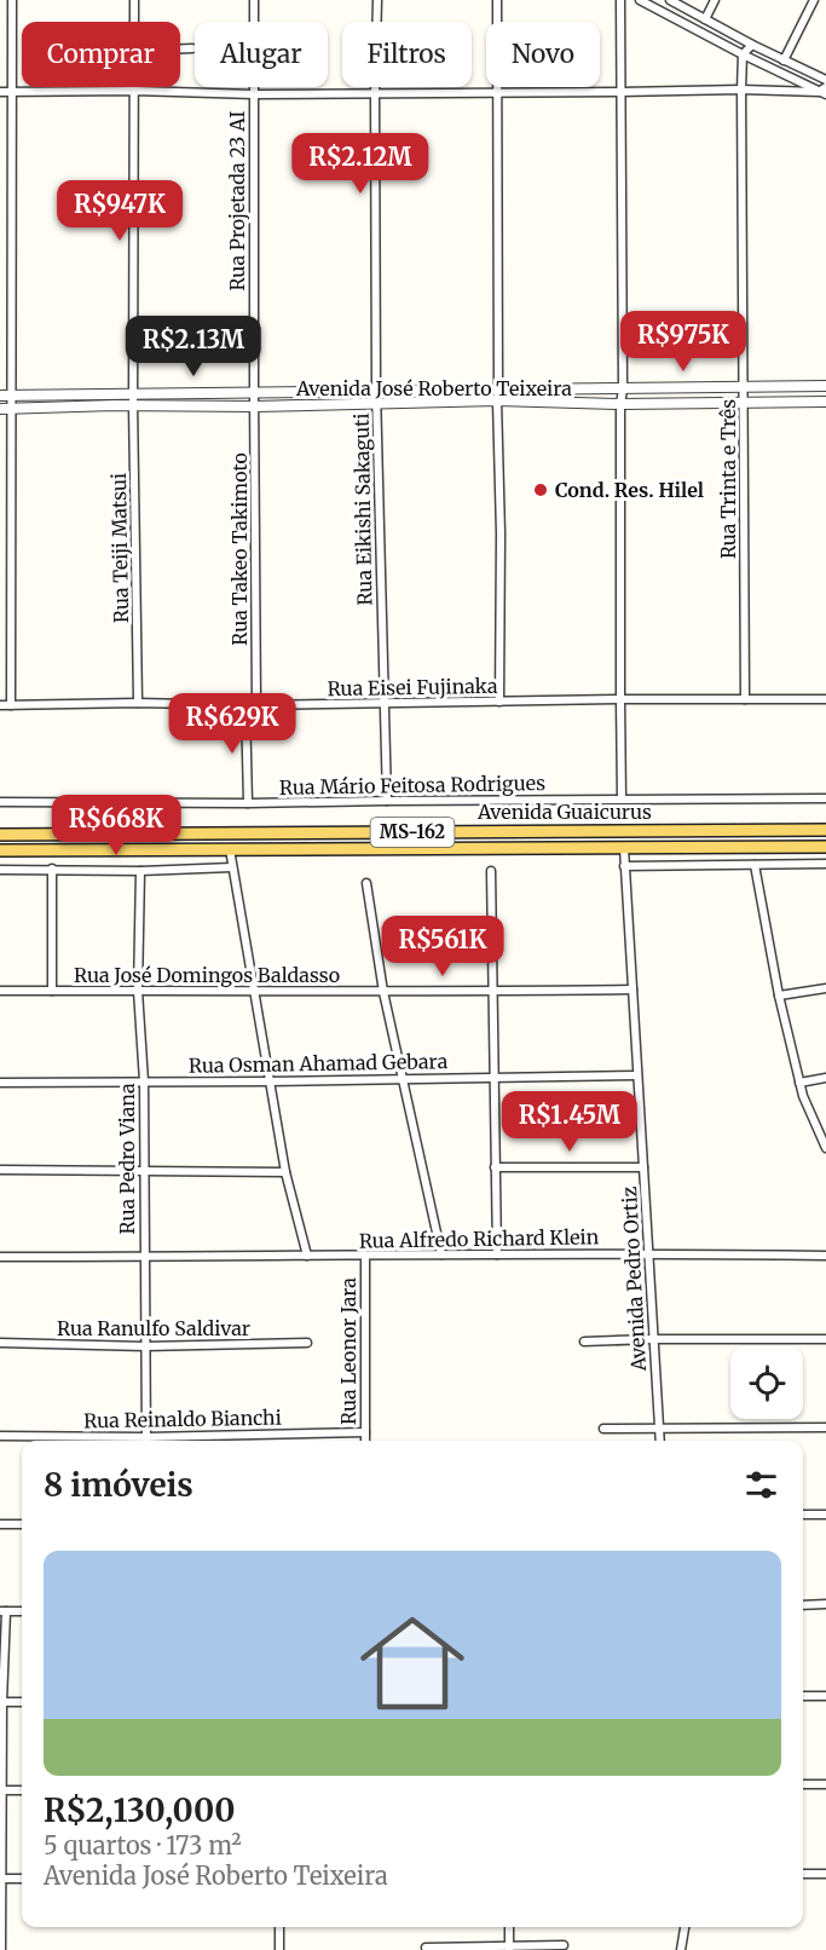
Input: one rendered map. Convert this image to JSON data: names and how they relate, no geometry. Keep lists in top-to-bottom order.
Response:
{
  "streets": {
    "main road": ["Avenida Guaicurus", "MS-162"],
    "street": [
      "Rua Projetada 23 AI",
      "Avenida José Roberto Teixeira",
      "Rua Trinta e Três",
      "Rua Eikishi Sakaguti",
      "Rua Teiji Matsui",
      "Rua Takeo Takimoto",
      "Rua Eisei Fujinaka",
      "Rua Mário Feitosa Rodrigues",
      "Rua José Domingos Baldasso",
      "Rua Osman Ahamad Gebara",
      "Rua Pedro Viana",
      "Rua Alfredo Richard Klein",
      "Avenida Pedro Ortiz",
      "Rua Ranulfo Saldivar",
      "Rua Leonor Jara",
      "Rua Reinaldo Bianchi"
    ]
  },
  "crossings": [
    ["Rua Projetada 23 AI", "Avenida José Roberto Teixeira"],
    ["Rua Projetada 23 AI", "Rua Takeo Takimoto"],
    ["Avenida José Roberto Teixeira", "Rua Trinta e Três"],
    ["Avenida José Roberto Teixeira", "Rua Eikishi Sakaguti"],
    ["Avenida José Roberto Teixeira", "Rua Teiji Matsui"],
    ["Avenida José Roberto Teixeira", "Rua Takeo Takimoto"],
    ["Rua Trinta e Três", "Rua Eisei Fujinaka"],
    ["Rua Eikishi Sakaguti", "Rua Eisei Fujinaka"],
    ["Rua Eikishi Sakaguti", "Rua Mário Feitosa Rodrigues"],
    ["Rua Teiji Matsui", "Rua Eisei Fujinaka"],
    ["Rua Takeo Takimoto", "Rua Eisei Fujinaka"],
    ["Avenida Guaicurus", "Avenida Pedro Ortiz"],
    ["Rua José Domingos Baldasso", "Rua Pedro Viana"],
    ["Rua José Domingos Baldasso", "Avenida Pedro Ortiz"],
    ["Rua Osman Ahamad Gebara", "Rua Pedro Viana"],
    ["Rua Osman Ahamad Gebara", "Avenida Pedro Ortiz"],
    ["Rua Pedro Viana", "Rua Alfredo Richard Klein"],
    ["Rua Pedro Viana", "Rua Ranulfo Saldivar"],
    ["Rua Alfredo Richard Klein", "Avenida Pedro Ortiz"],
    ["Rua Alfredo Richard Klein", "Rua Leonor Jara"],
    ["Rua Leonor Jara", "Rua Reinaldo Bianchi"]
  ],
  "places": ["Cond. Res. Hilel"],
  "page": {
    "chip": [
      "Comprar",
      "Alugar",
      "Filtros",
      "Novo"
    ],
    "price": [
      "R$2.12M",
      "R$947K",
      "R$975K",
      "R$2.13M",
      "R$629K",
      "R$668K",
      "R$561K",
      "R$1.45M"
    ],
    "heading": "8 imóveis",
    "list": [
      {
        "name": "R$2,130,000",
        "note": "5 quartos · 173 m² · Avenida José Roberto Teixeira"
      }
    ]
  }
}
